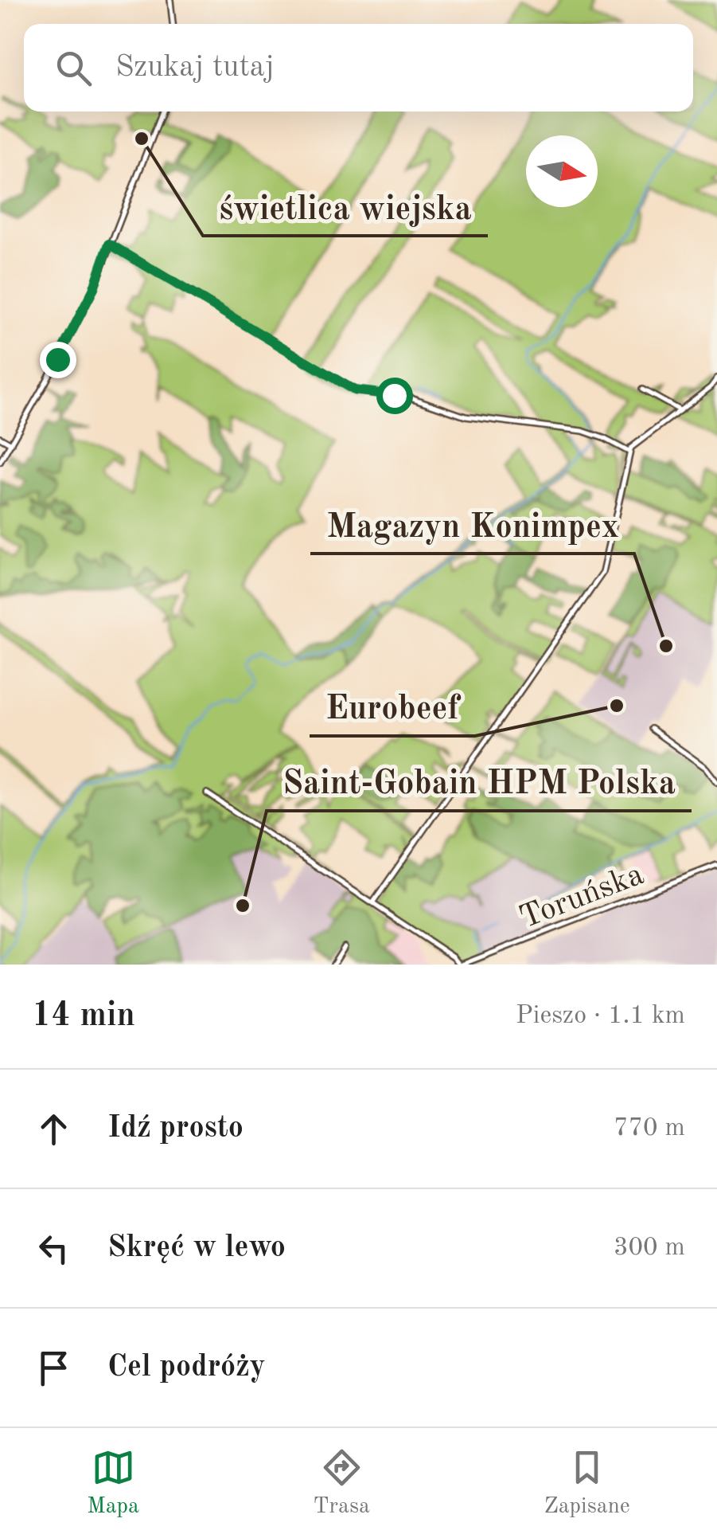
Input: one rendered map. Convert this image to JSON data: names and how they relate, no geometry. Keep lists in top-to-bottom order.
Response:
{
  "streets": {
    "street": ["Toruńska"]
  },
  "places": [
    "świetlica wiejska",
    "Magazyn Konimpex",
    "Eurobeef",
    "Saint-Gobain HPM Polska"
  ],
  "north": "right",
  "page": {
    "search": "Szukaj tutaj",
    "heading": ["14 min", "Pieszo · 1.1 km"],
    "list": [
      ["Idź prosto", "770 m"],
      ["Skręć w lewo", "300 m"],
      "Cel podróży"
    ],
    "nav": ["Mapa", "Trasa", "Zapisane"]
  }
}
